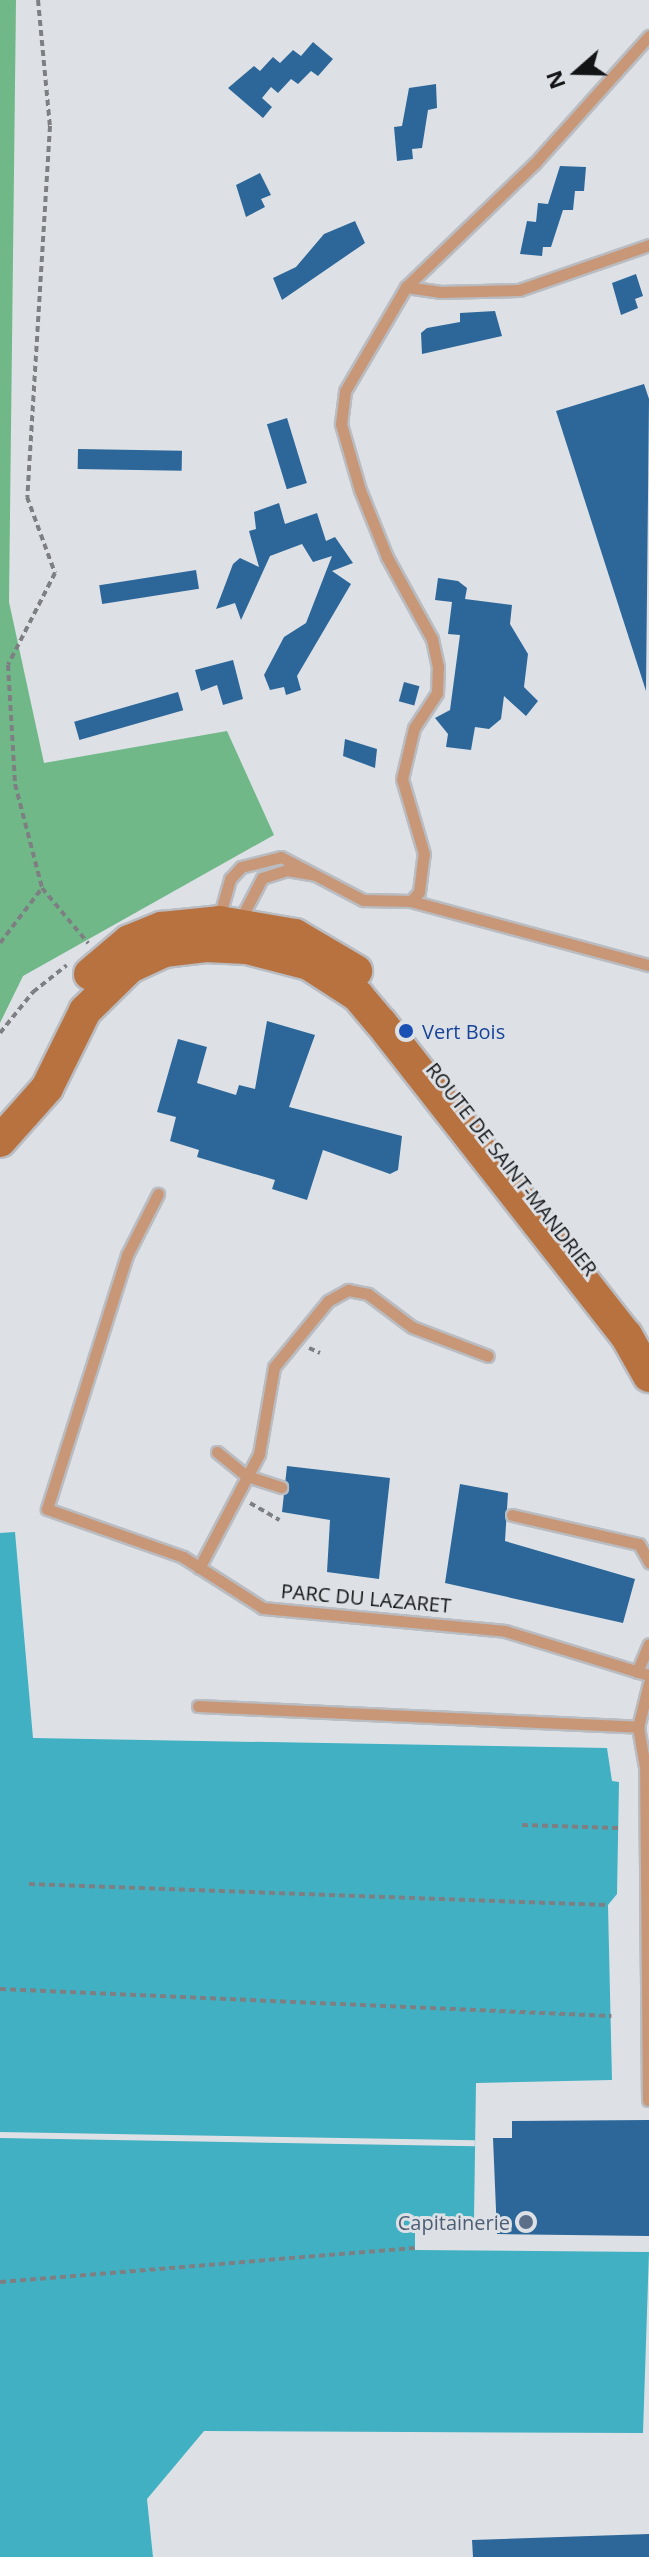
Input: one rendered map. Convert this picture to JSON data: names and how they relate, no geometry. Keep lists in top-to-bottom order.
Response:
{
  "streets": {
    "main road": ["ROUTE DE SAINT-MANDRIER"],
    "lane": ["PARC DU LAZARET"]
  },
  "places": ["Vert Bois", "Capitainerie"],
  "north": "left"
}
